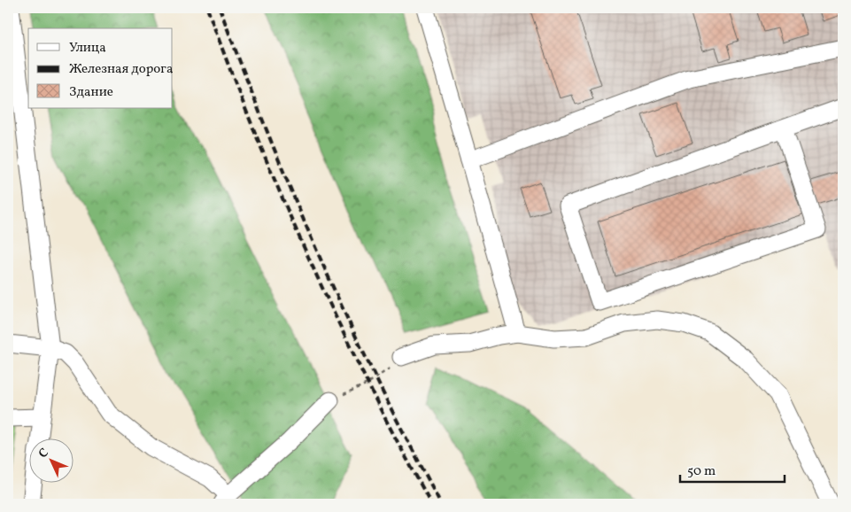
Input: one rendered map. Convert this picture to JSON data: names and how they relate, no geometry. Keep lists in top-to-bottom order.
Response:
{
  "legend": ["Улица", "Железная дорога", "Здание"],
  "scale_bar": "50 m",
  "north": "top left"
}
